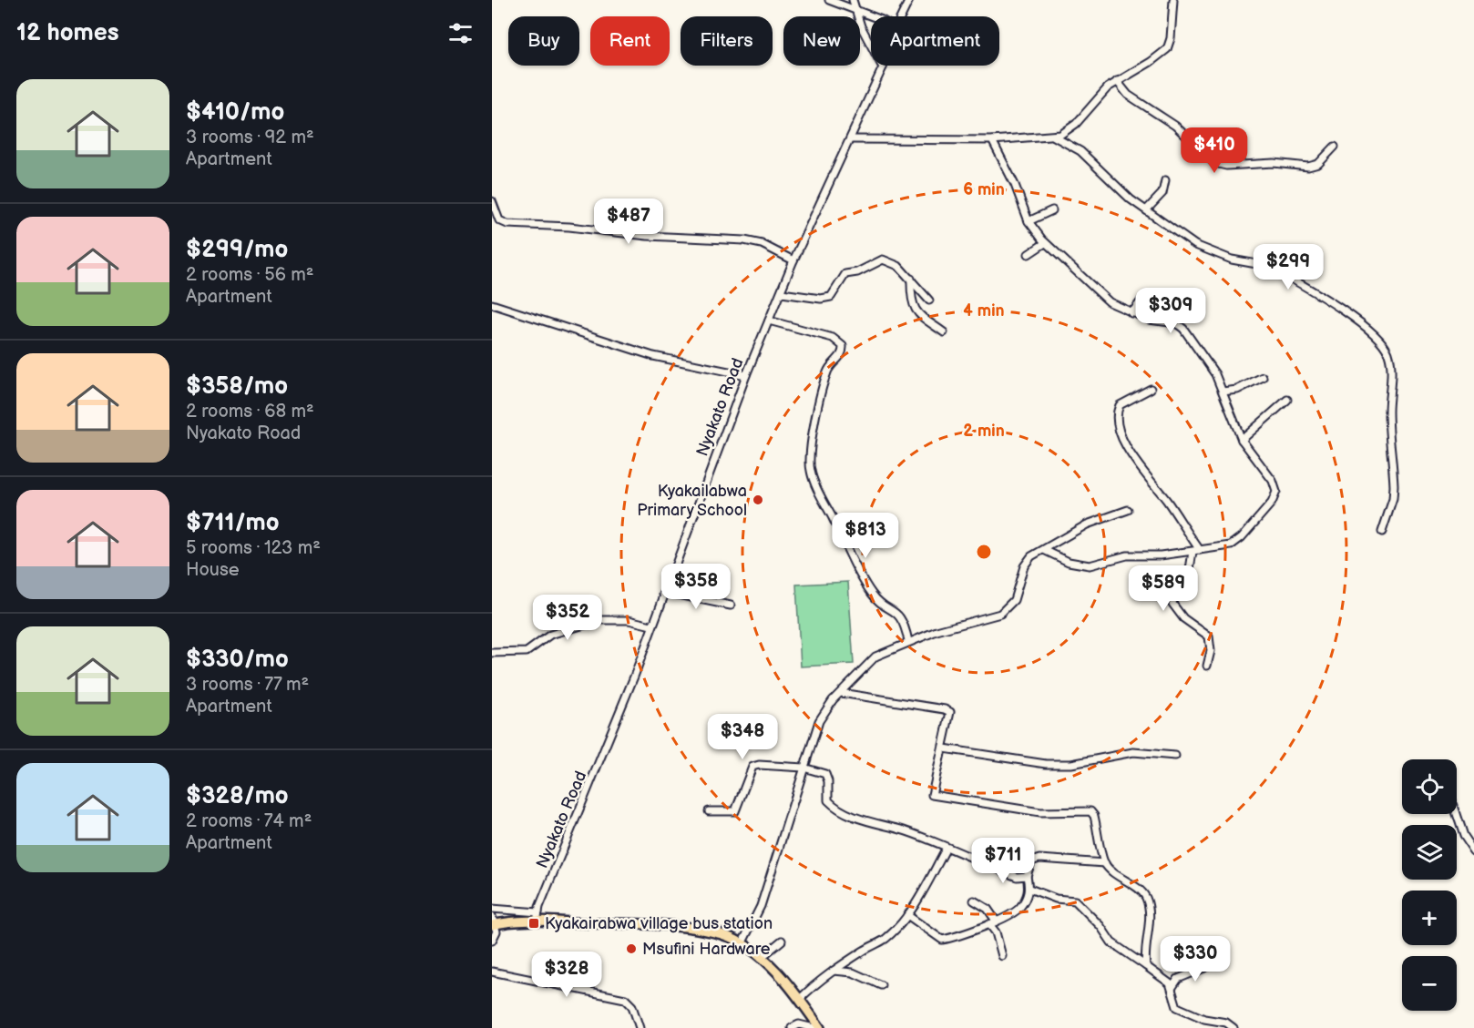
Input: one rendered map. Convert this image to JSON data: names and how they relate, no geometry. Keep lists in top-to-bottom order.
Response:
{
  "streets": {
    "street": ["Nyakato Road"]
  },
  "places": {
    "other": ["Kyakailabwa Primary School", "Msufini Hardware"],
    "transit": ["Kyakairabwa village bus station"]
  },
  "page": {
    "heading": "12 homes",
    "chip": [
      "Buy",
      "Rent",
      "Filters",
      "New",
      "Apartment"
    ],
    "list": [
      {
        "name": "$410/mo",
        "note": "3 rooms · 92 m² · Apartment"
      },
      {
        "name": "$299/mo",
        "note": "2 rooms · 56 m² · Apartment"
      },
      {
        "name": "$358/mo",
        "note": "2 rooms · 68 m² · Nyakato Road"
      },
      {
        "name": "$711/mo",
        "note": "5 rooms · 123 m² · House"
      },
      {
        "name": "$330/mo",
        "note": "3 rooms · 77 m² · Apartment"
      },
      {
        "name": "$328/mo",
        "note": "2 rooms · 74 m² · Apartment"
      }
    ],
    "price": [
      "$410",
      "$487",
      "$299",
      "$309",
      "$813",
      "$358",
      "$589",
      "$352",
      "$348",
      "$711",
      "$330",
      "$328"
    ],
    "map_buttons": ["+", "−"]
  },
  "rings": ["6 min", "4 min", "2 min"]
}
